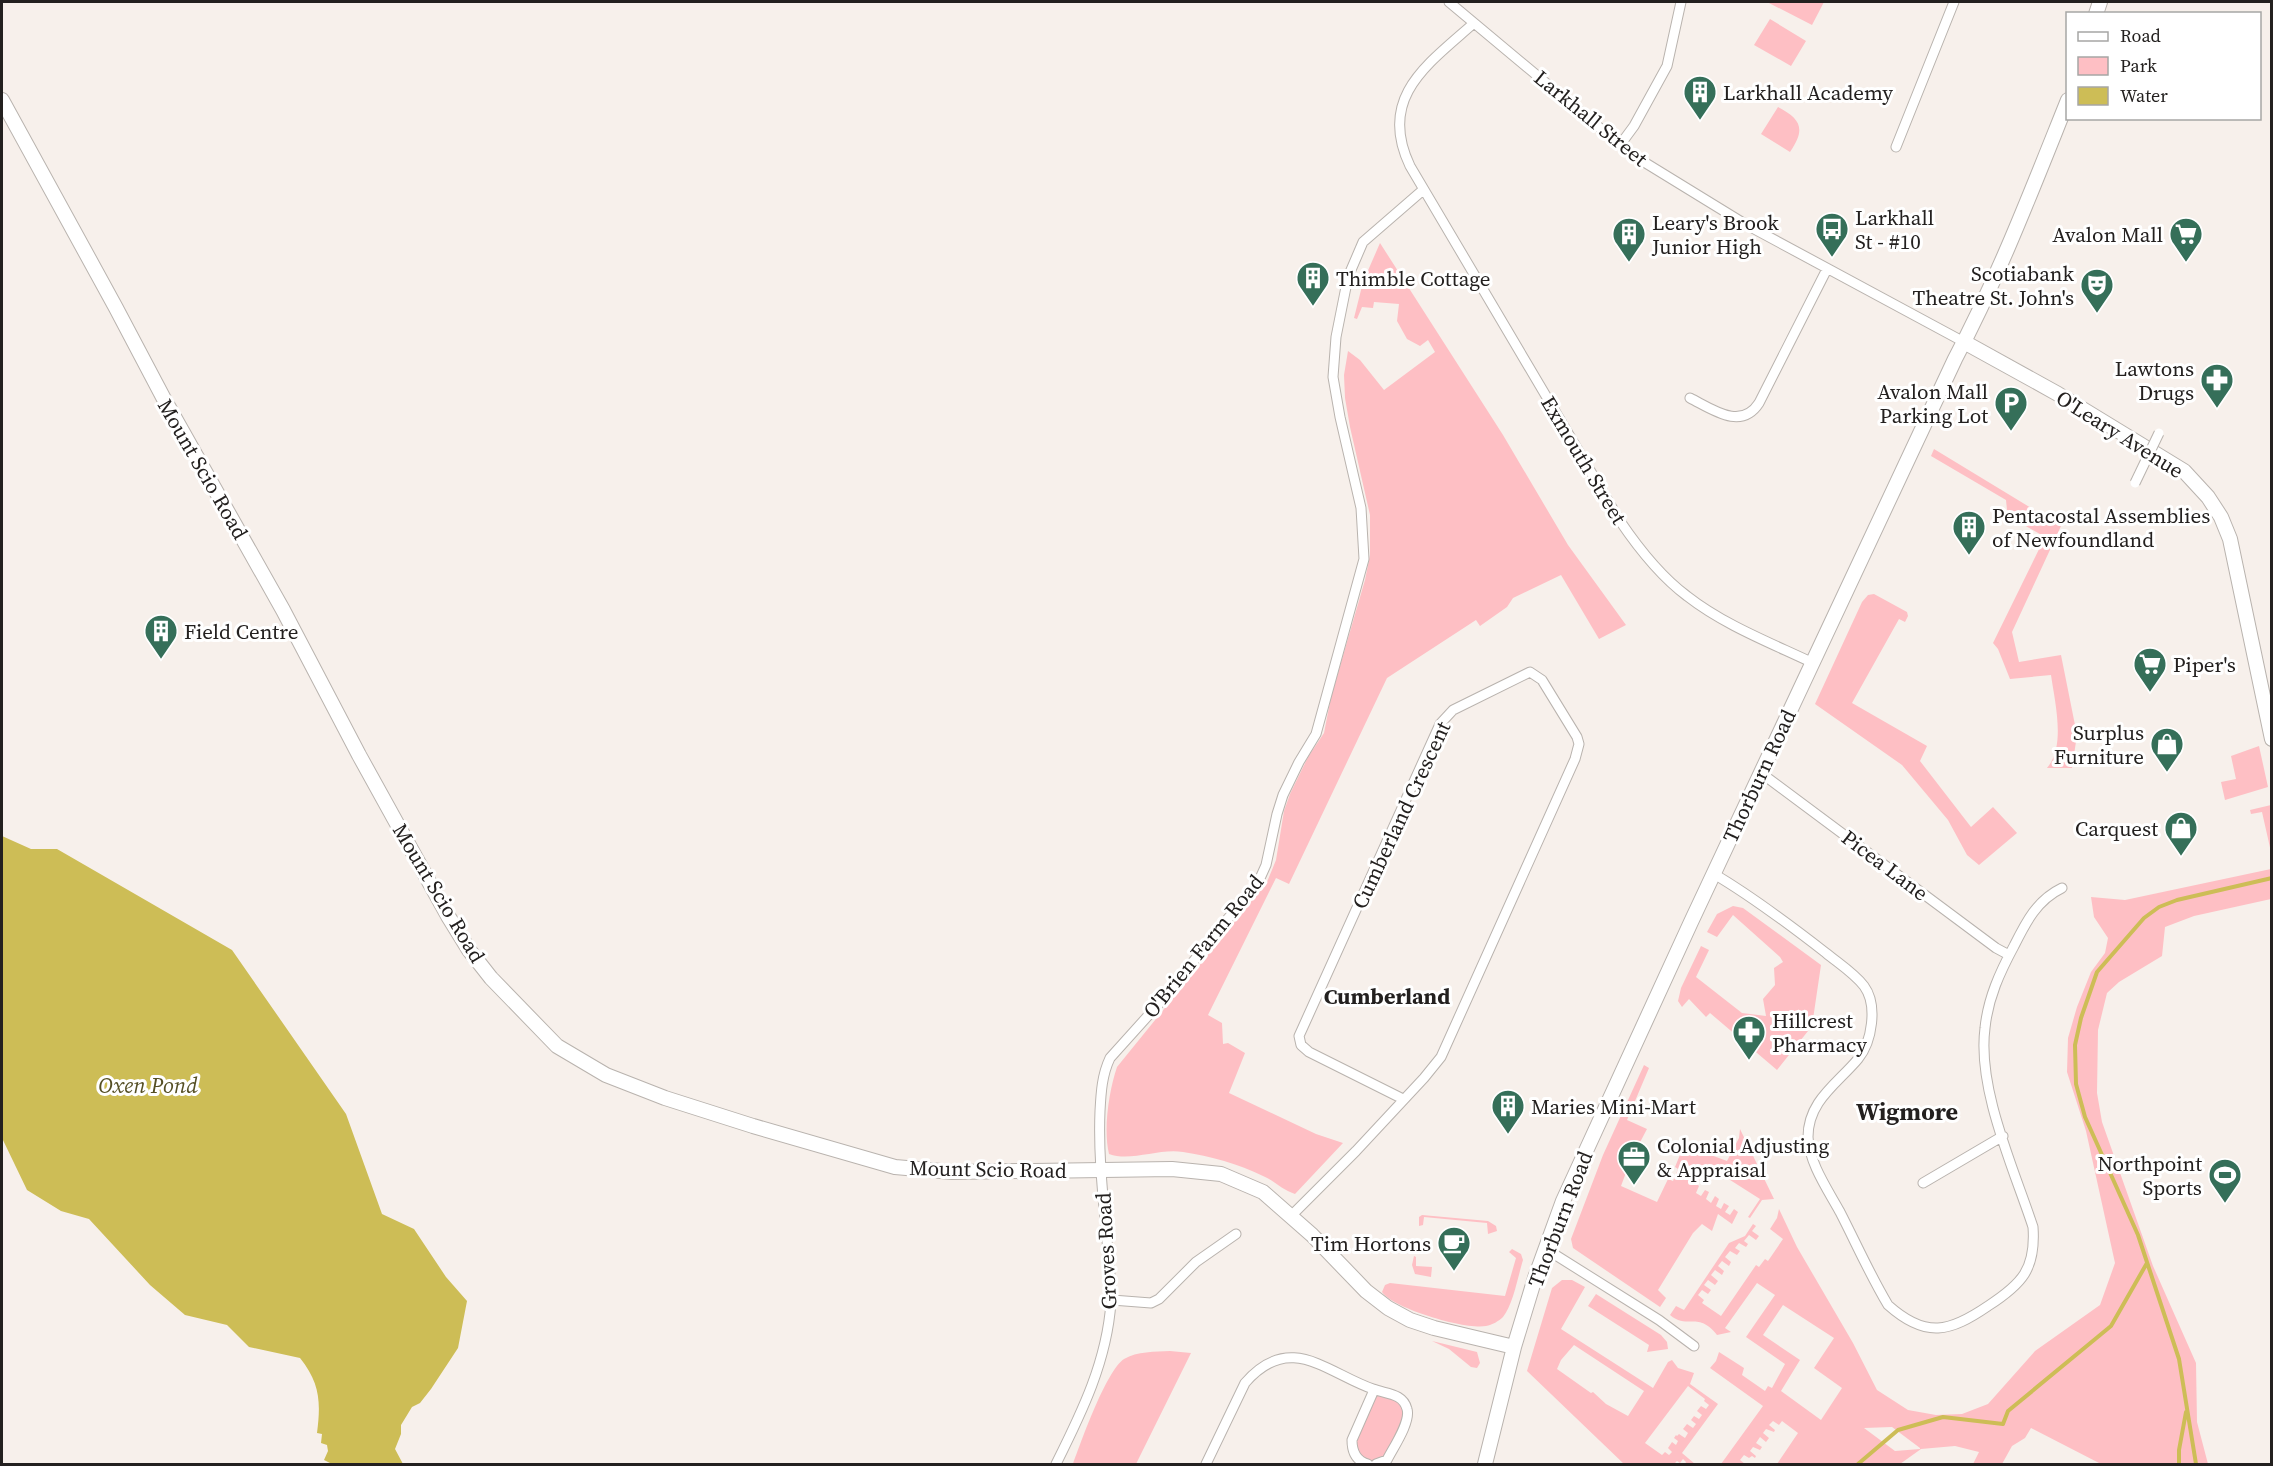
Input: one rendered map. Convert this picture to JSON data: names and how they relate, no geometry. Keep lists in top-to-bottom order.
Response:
{
  "streets": {
    "street": [
      "Larkhall Street",
      "O'Leary Avenue",
      "Exmouth Street",
      "Mount Scio Road",
      "Thorburn Road",
      "Cumberland Crescent",
      "Picea Lane",
      "O'Brien Farm Road",
      "Groves Road"
    ]
  },
  "crossings": [
    ["Larkhall Street", "O'Leary Avenue"],
    ["Larkhall Street", "Exmouth Street"],
    ["Larkhall Street", "Thorburn Road"],
    ["O'Leary Avenue", "Thorburn Road"],
    ["Exmouth Street", "Thorburn Road"],
    ["Exmouth Street", "O'Brien Farm Road"],
    ["Mount Scio Road", "Thorburn Road"],
    ["Mount Scio Road", "Cumberland Crescent"],
    ["Mount Scio Road", "O'Brien Farm Road"],
    ["Mount Scio Road", "Groves Road"],
    ["Thorburn Road", "Picea Lane"],
    ["O'Brien Farm Road", "Groves Road"]
  ],
  "districts": ["Cumberland", "Wigmore"],
  "water": ["Oxen Pond"],
  "places": {
    "building": [
      "Larkhall Academy",
      "Leary's Brook Junior High",
      "Thimble Cottage",
      "Pentacostal Assemblies of Newfoundland",
      "Field Centre",
      "Maries Mini-Mart"
    ],
    "bus stop": ["Larkhall St - #10"],
    "supermarket": ["Avalon Mall", "Piper's"],
    "theatre": ["Scotiabank Theatre St. John's"],
    "pharmacy": ["Lawtons Drugs", "Hillcrest Pharmacy"],
    "parking": ["Avalon Mall Parking Lot"],
    "shop": ["Surplus Furniture", "Carquest"],
    "office": ["Colonial Adjusting & Appraisal"],
    "sports": ["Northpoint Sports"],
    "cafe": ["Tim Hortons"]
  },
  "legend": ["Road", "Park", "Water"]
}
